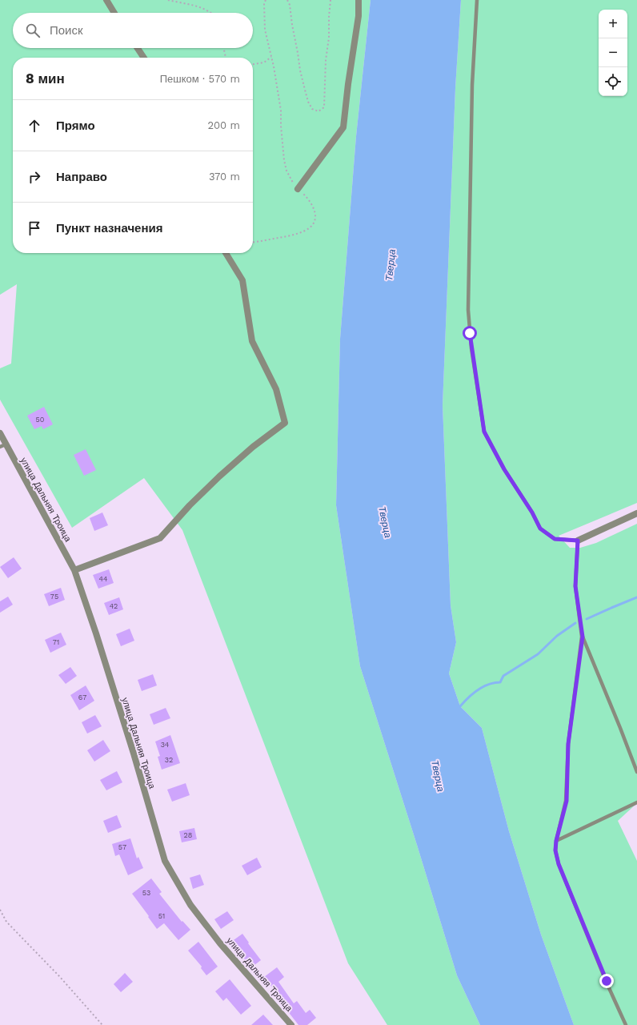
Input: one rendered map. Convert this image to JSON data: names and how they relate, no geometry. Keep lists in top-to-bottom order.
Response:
{
  "streets": {
    "street": ["улица Дальняя Троица"]
  },
  "water": ["Тверца"],
  "house_numbers": [
    "50",
    "44",
    "75",
    "42",
    "71",
    "67",
    "34",
    "32",
    "28",
    "57",
    "53",
    "51"
  ],
  "page": {
    "map_buttons": ["+", "−"],
    "search": "Поиск",
    "heading": ["8 мин", "Пешком · 570 m"],
    "list": [
      ["Прямо", "200 m"],
      ["Направо", "370 m"],
      "Пункт назначения"
    ]
  }
}
